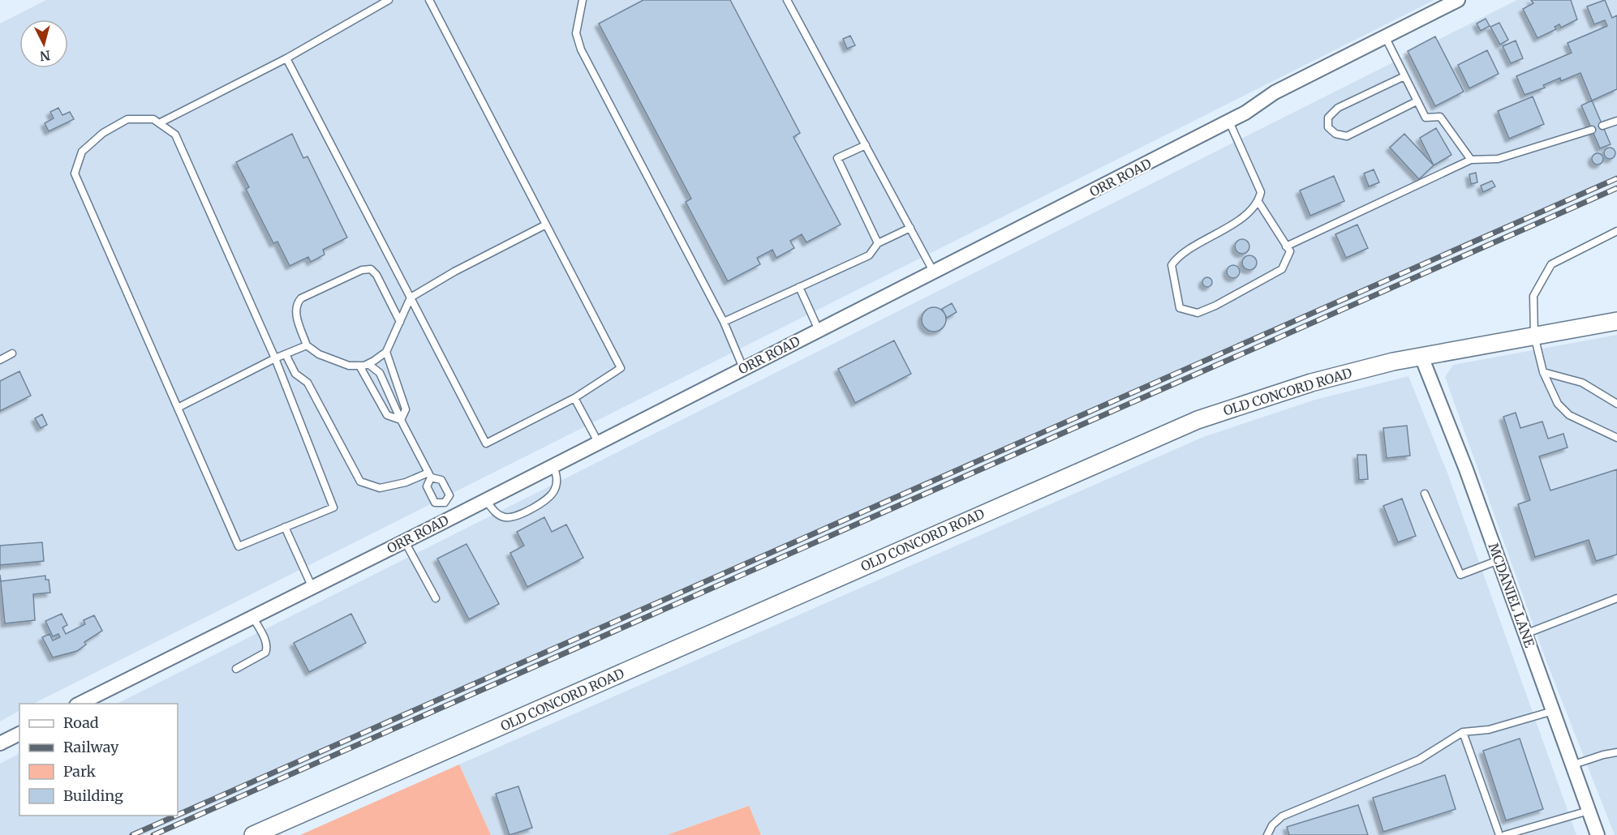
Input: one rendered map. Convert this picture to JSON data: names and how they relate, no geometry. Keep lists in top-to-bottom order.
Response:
{
  "streets": {
    "street": ["ORR ROAD", "OLD CONCORD ROAD", "MCDANIEL LANE"]
  },
  "crossings": [
    ["OLD CONCORD ROAD", "MCDANIEL LANE"]
  ],
  "legend": [
    "Road",
    "Railway",
    "Park",
    "Building"
  ],
  "north": "bottom"
}
